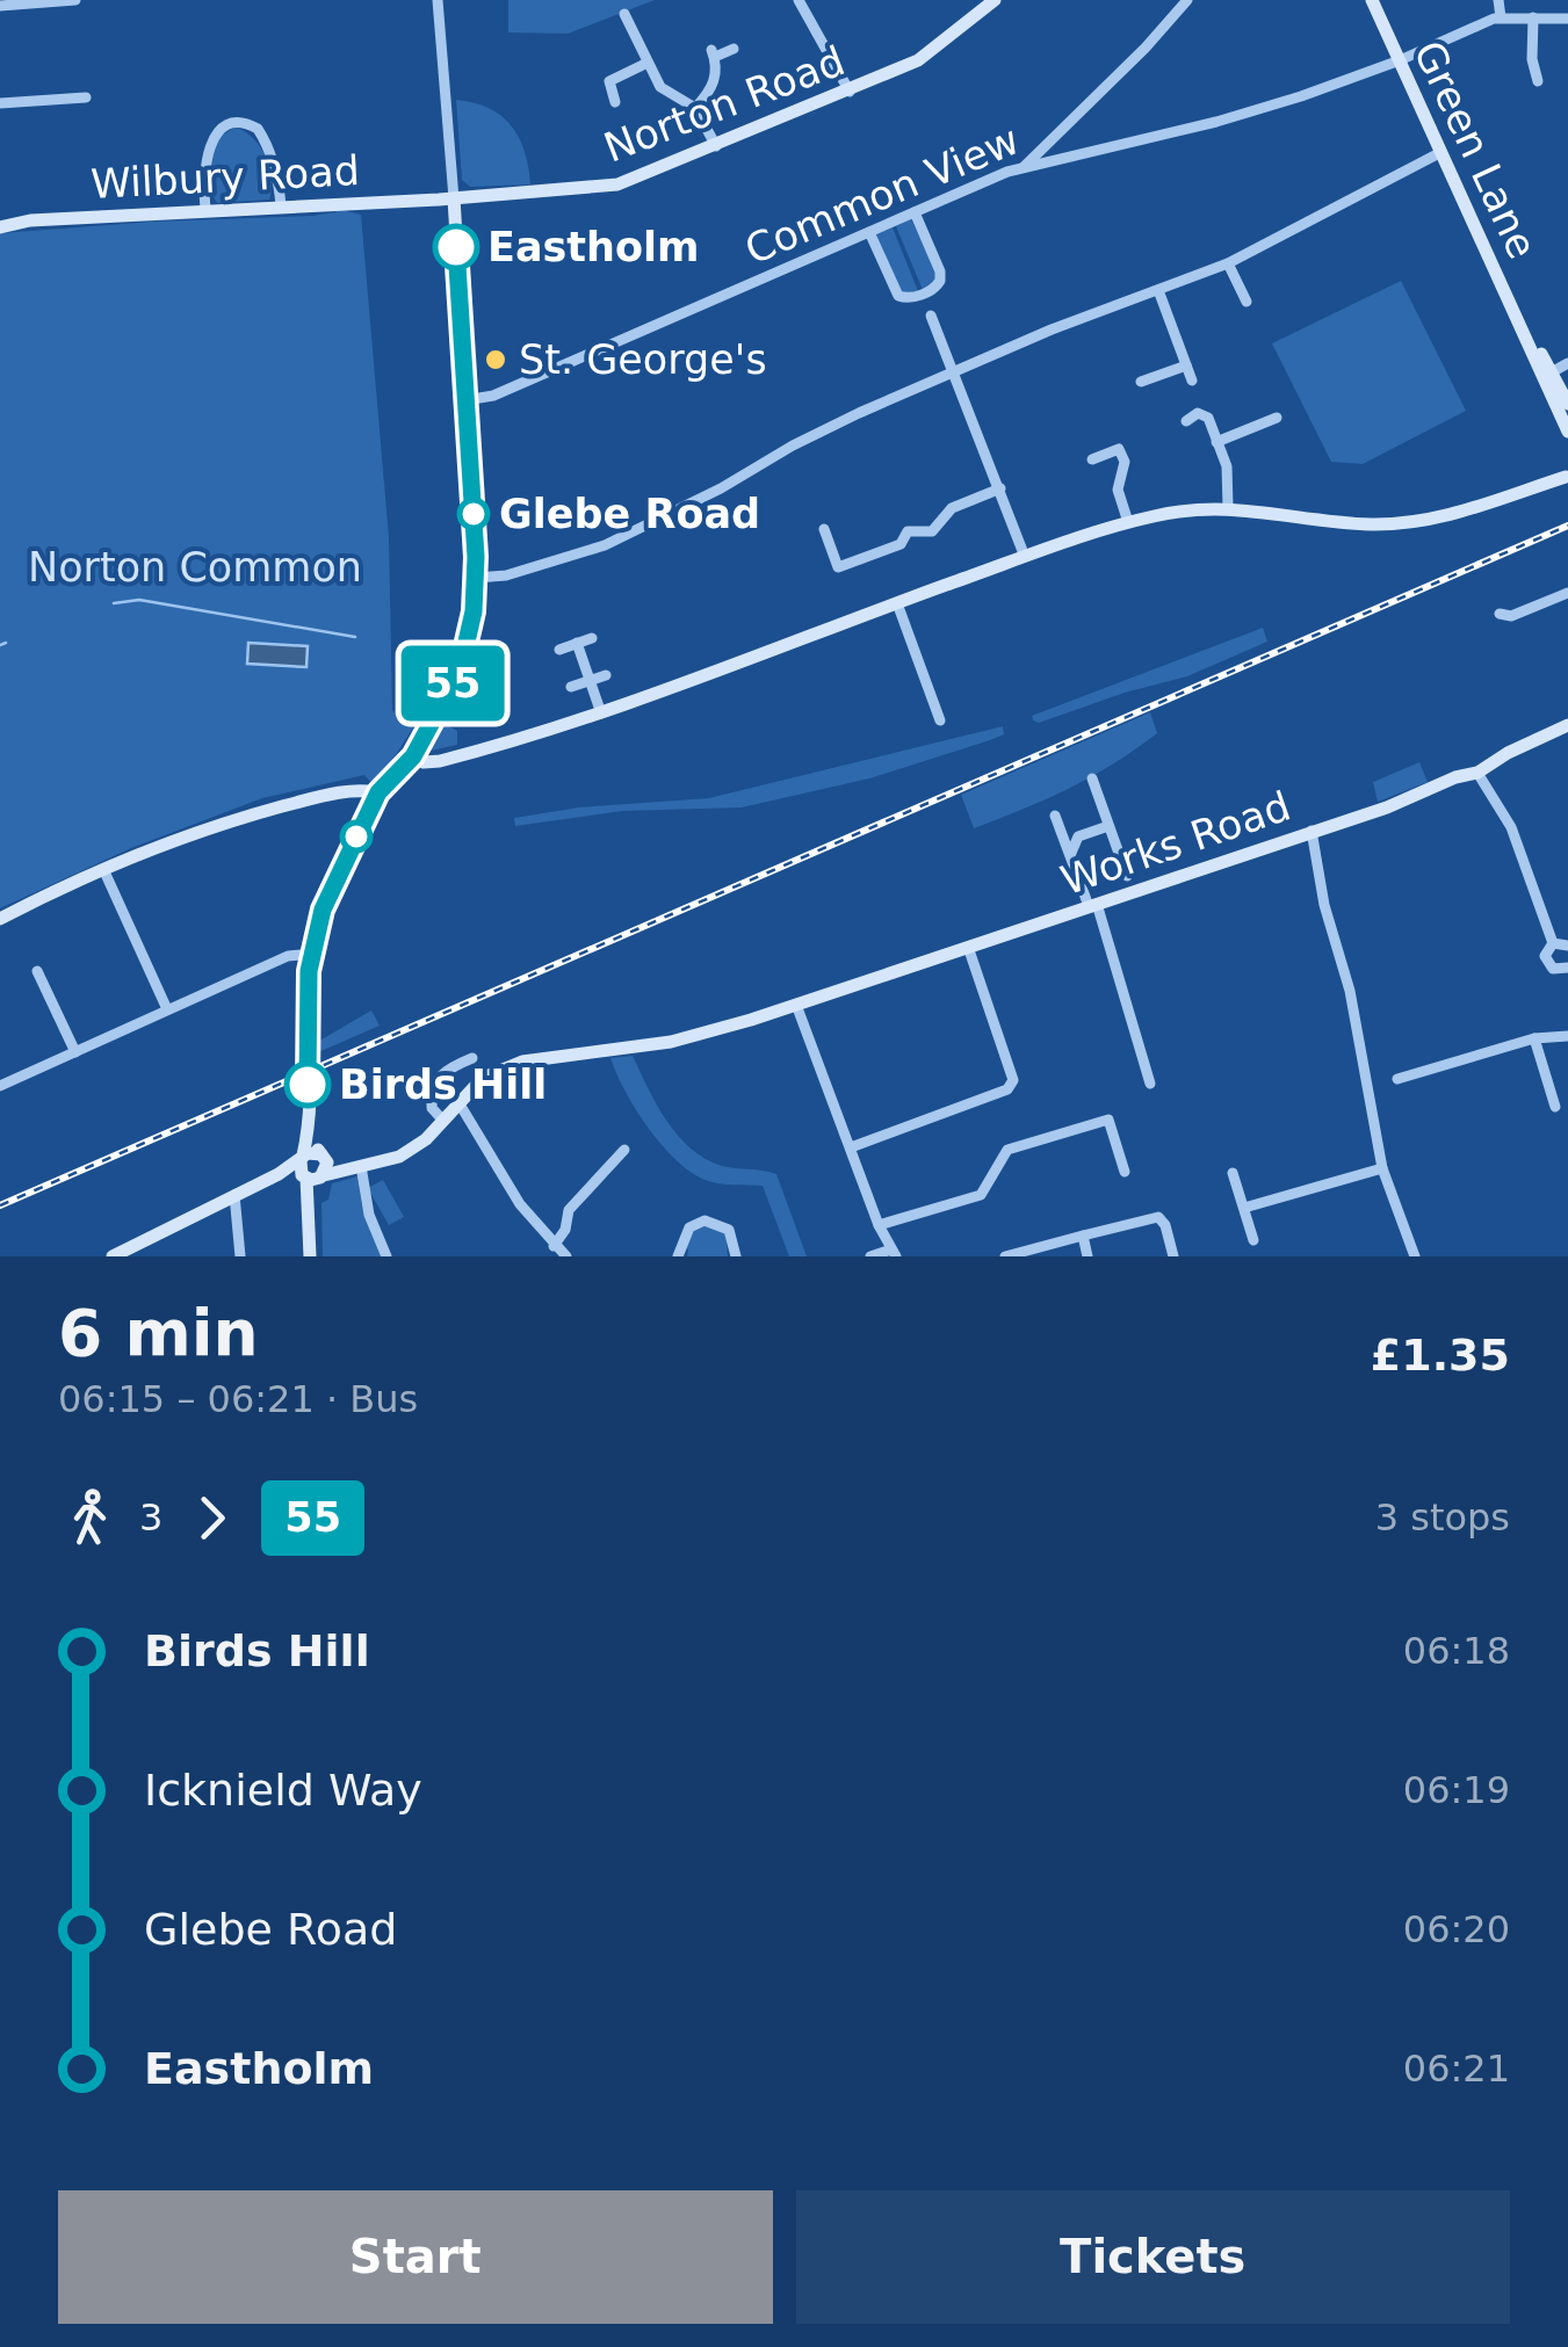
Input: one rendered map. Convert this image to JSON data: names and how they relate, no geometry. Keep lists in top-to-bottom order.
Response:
{
  "streets": {
    "street": [
      "Norton Road",
      "Green Lane",
      "Wilbury Road",
      "Common View",
      "Works Road"
    ]
  },
  "crossings": [
    ["Norton Road", "Wilbury Road"],
    ["Green Lane", "Common View"]
  ],
  "parks": ["Norton Common"],
  "places": [
    "Eastholm",
    "St. George's",
    "Glebe Road",
    "Birds Hill"
  ],
  "lines": ["bus line 55"],
  "page": {
    "on_map": "55",
    "heading": ["6 min", "06:15 – 06:21 · Bus", "£1.35"],
    "legs": ["3", "55", "3 stops"],
    "list": [
      {
        "name": "Birds Hill",
        "value": "06:18"
      },
      {
        "name": "Icknield Way",
        "value": "06:19"
      },
      {
        "name": "Glebe Road",
        "value": "06:20"
      },
      {
        "name": "Eastholm",
        "value": "06:21"
      }
    ],
    "buttons": ["Start", "Tickets"]
  }
}
